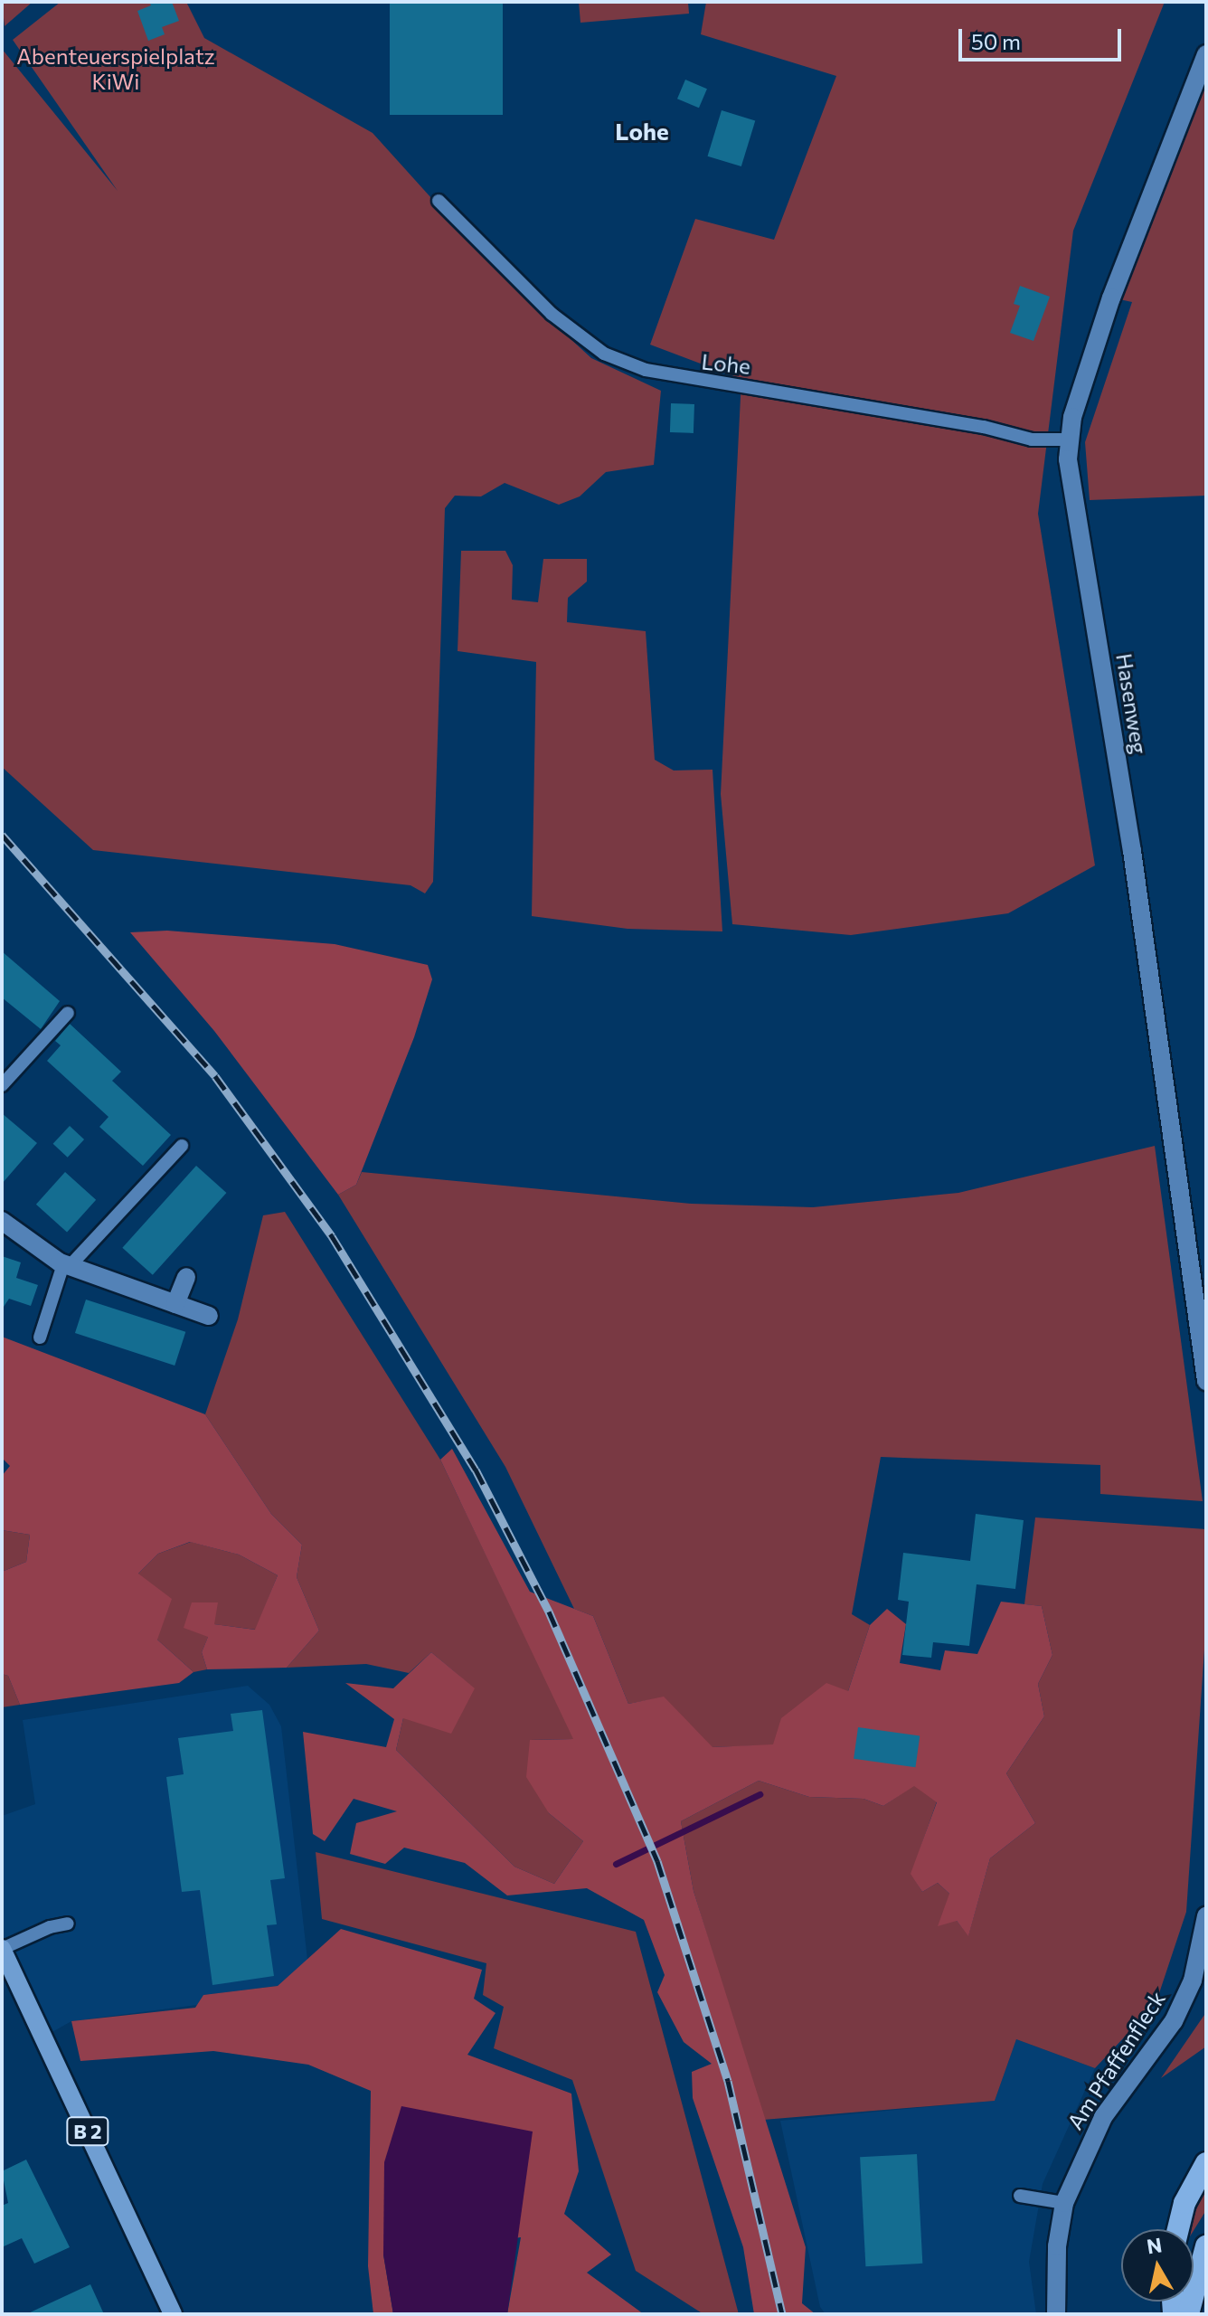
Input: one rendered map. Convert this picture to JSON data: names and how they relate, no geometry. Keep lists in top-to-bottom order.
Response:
{
  "streets": {
    "main road": ["B 2"],
    "street": ["Hasenweg", "Am Pfaffenfleck"],
    "lane": ["Lohe"]
  },
  "crossings": [
    ["Lohe", "Hasenweg"]
  ],
  "districts": ["Lohe"],
  "parks": ["Abenteuerspielplatz KiWi"],
  "scale_bar": "50 m",
  "north": "top"
}
